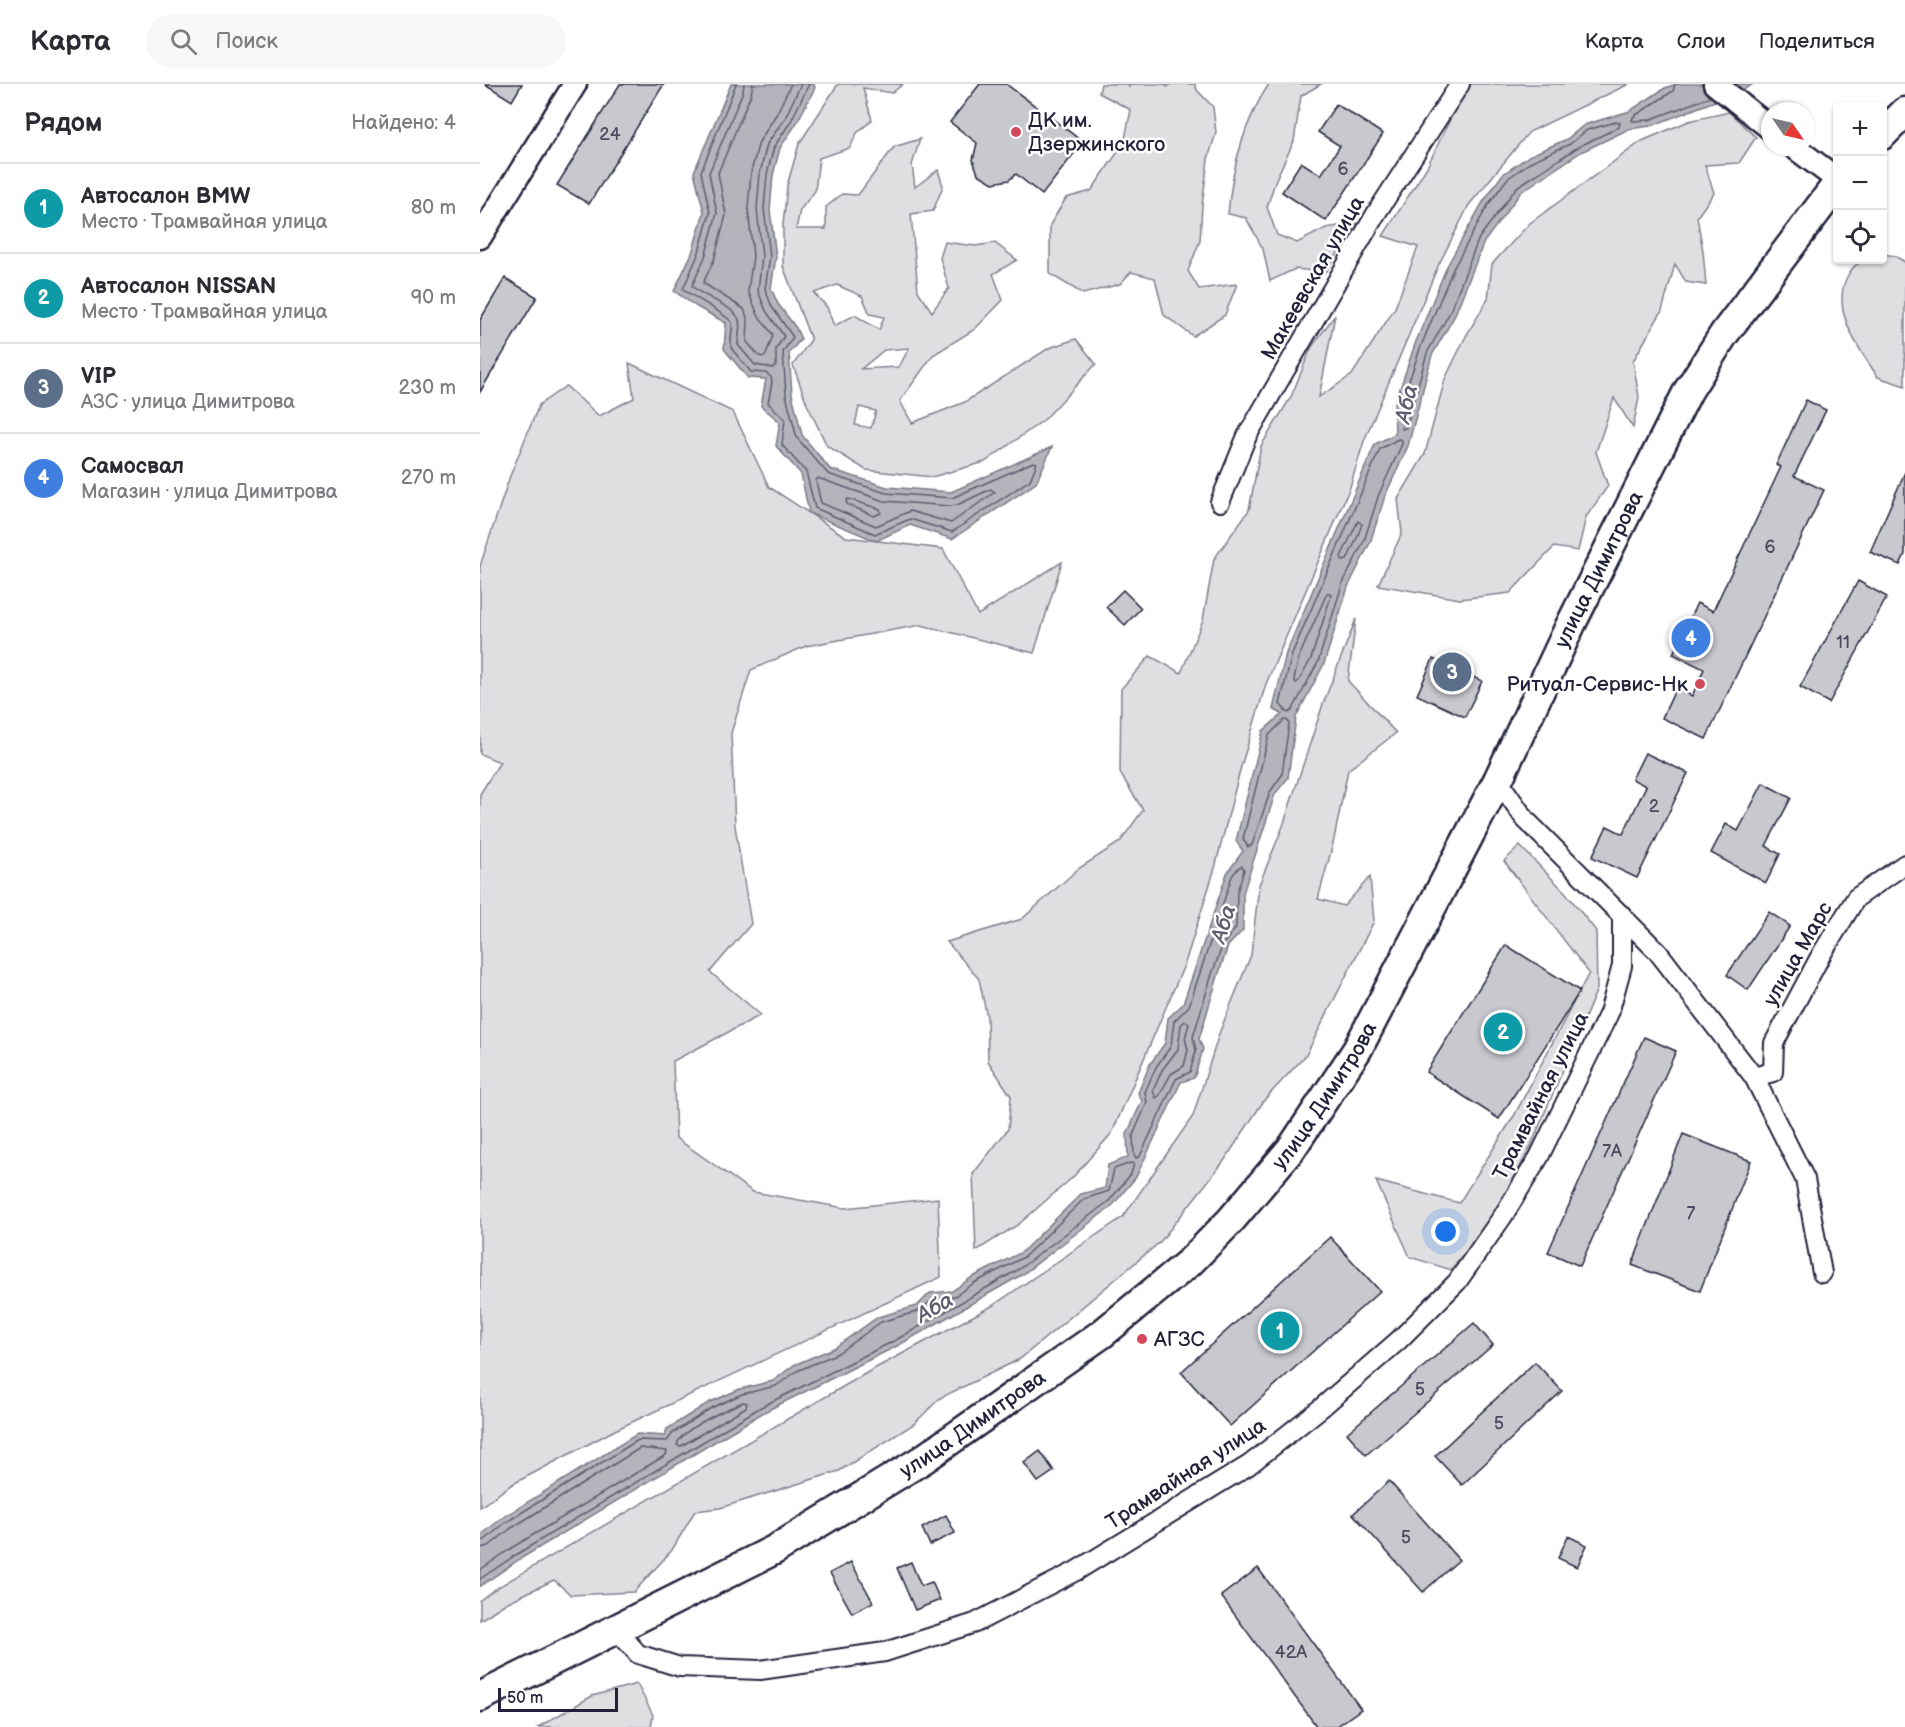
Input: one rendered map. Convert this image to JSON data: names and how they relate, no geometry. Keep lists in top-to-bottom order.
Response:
{
  "streets": {
    "main road": ["улица Димитрова"],
    "street": ["Макеевская улица", "улица Марс", "Трамвайная улица"]
  },
  "crossings": [
    ["улица Димитрова", "Трамвайная улица"]
  ],
  "water": ["Аба"],
  "places": ["ДК им. Дзержинского", "Ритуал-Сервис-Нк", "АГЗС"],
  "house_numbers": [
    "24",
    "6",
    "6",
    "11",
    "2",
    "7А",
    "7",
    "5",
    "5",
    "5",
    "42А"
  ],
  "scale_bar": "50 m",
  "north": "bottom right",
  "page": {
    "header": "Карта",
    "search": "Поиск",
    "nav": ["Карта", "Слои", "Поделиться"],
    "heading": ["Рядом", "Найдено: 4"],
    "map_buttons": ["+", "−"],
    "list": [
      {
        "mark": "1",
        "name": "Автосалон BMW",
        "note": "Место · Трамвайная улица",
        "value": "80 m"
      },
      {
        "mark": "2",
        "name": "Автосалон NISSAN",
        "note": "Место · Трамвайная улица",
        "value": "90 m"
      },
      {
        "mark": "3",
        "name": "VIP",
        "note": "АЗС · улица Димитрова",
        "value": "230 m"
      },
      {
        "mark": "4",
        "name": "Самосвал",
        "note": "Магазин · улица Димитрова",
        "value": "270 m"
      }
    ],
    "pins": [
      "4",
      "3",
      "2",
      "1"
    ],
    "scale": "50 m"
  }
}
